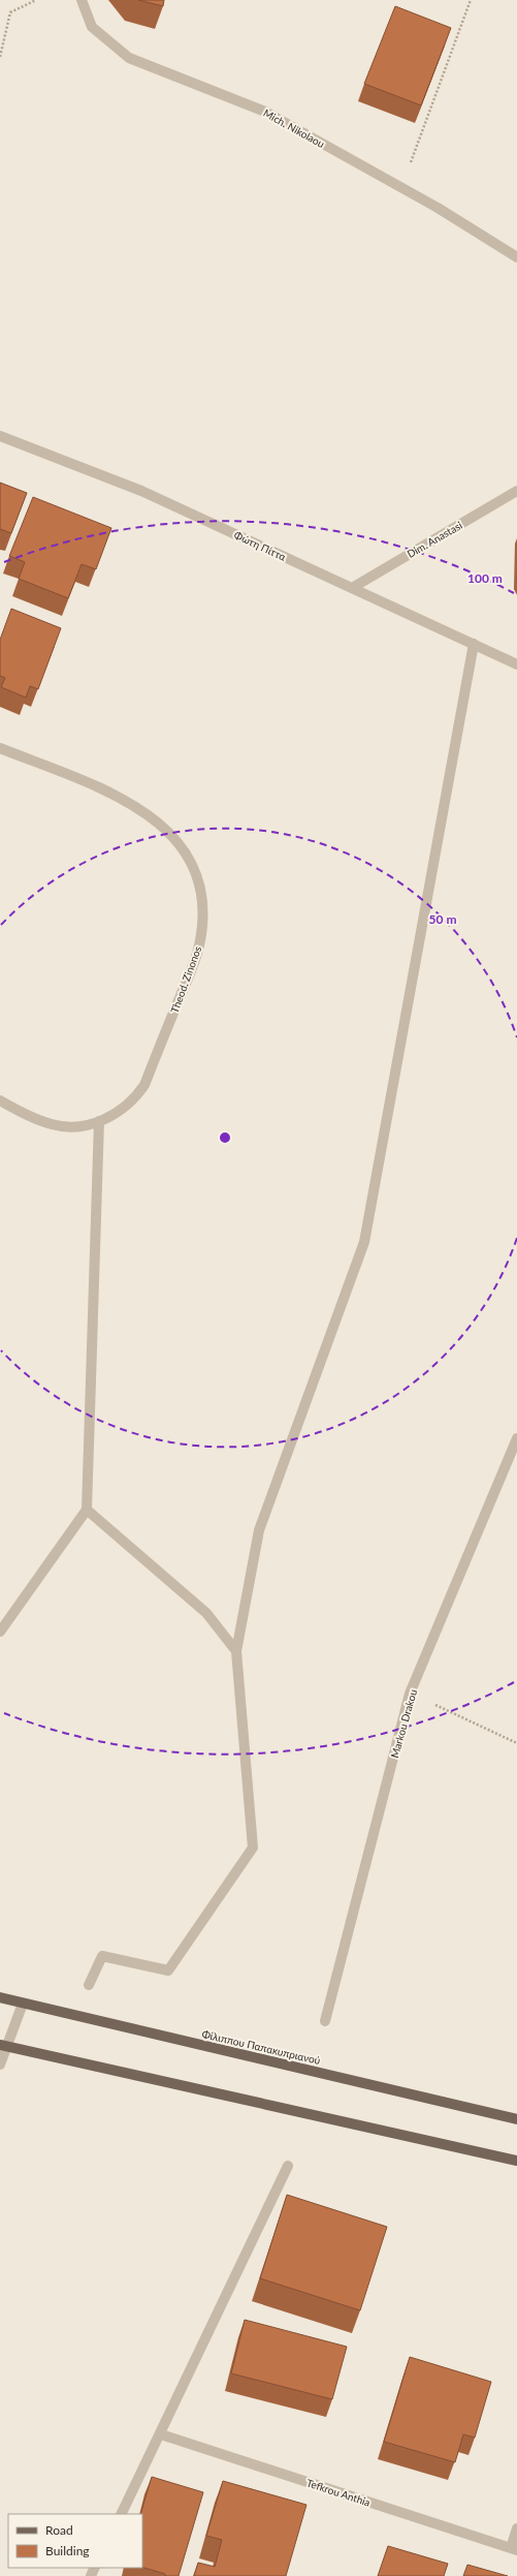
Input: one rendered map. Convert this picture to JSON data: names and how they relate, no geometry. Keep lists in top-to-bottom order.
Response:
{
  "streets": {
    "main road": ["Φίλιππου Παπακυπριανού"],
    "street": [
      "Mich. Nikolaou",
      "Dim. Anastasi",
      "Φώτη Πίττα",
      "Theod. Zinonos",
      "Markou Drakou",
      "Tefkrou Anthia"
    ]
  },
  "crossings": [
    ["Dim. Anastasi", "Φώτη Πίττα"]
  ],
  "legend": ["Road", "Building"],
  "rings": ["100 m", "50 m"]
}
